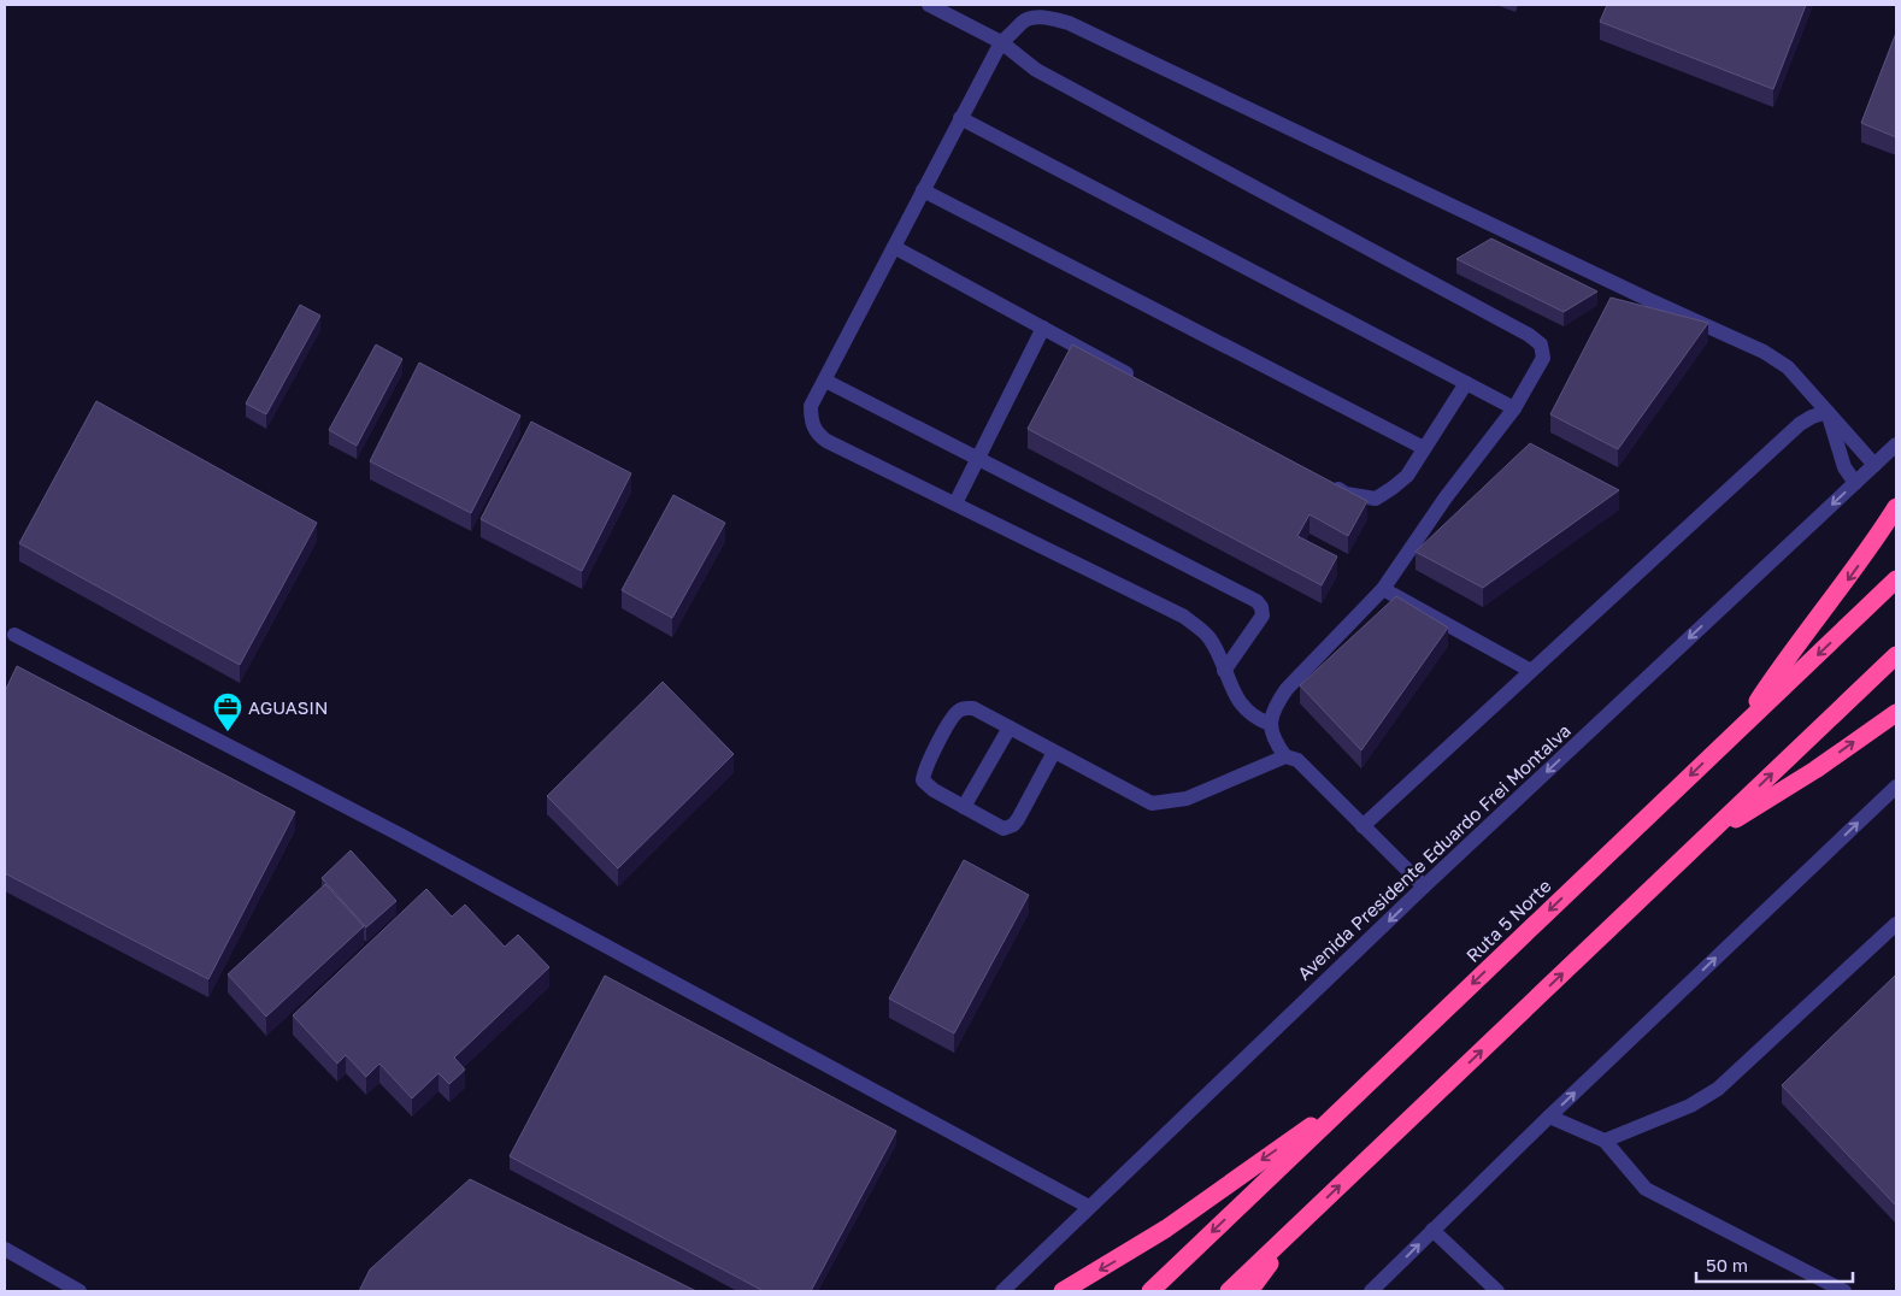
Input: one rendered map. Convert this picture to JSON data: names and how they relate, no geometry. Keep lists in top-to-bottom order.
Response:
{
  "streets": {
    "highway": ["Ruta 5 Norte"],
    "street": ["Avenida Presidente Eduardo Frei Montalva"]
  },
  "places": {
    "office": ["AGUASIN"]
  },
  "scale_bar": "50 m"
}
